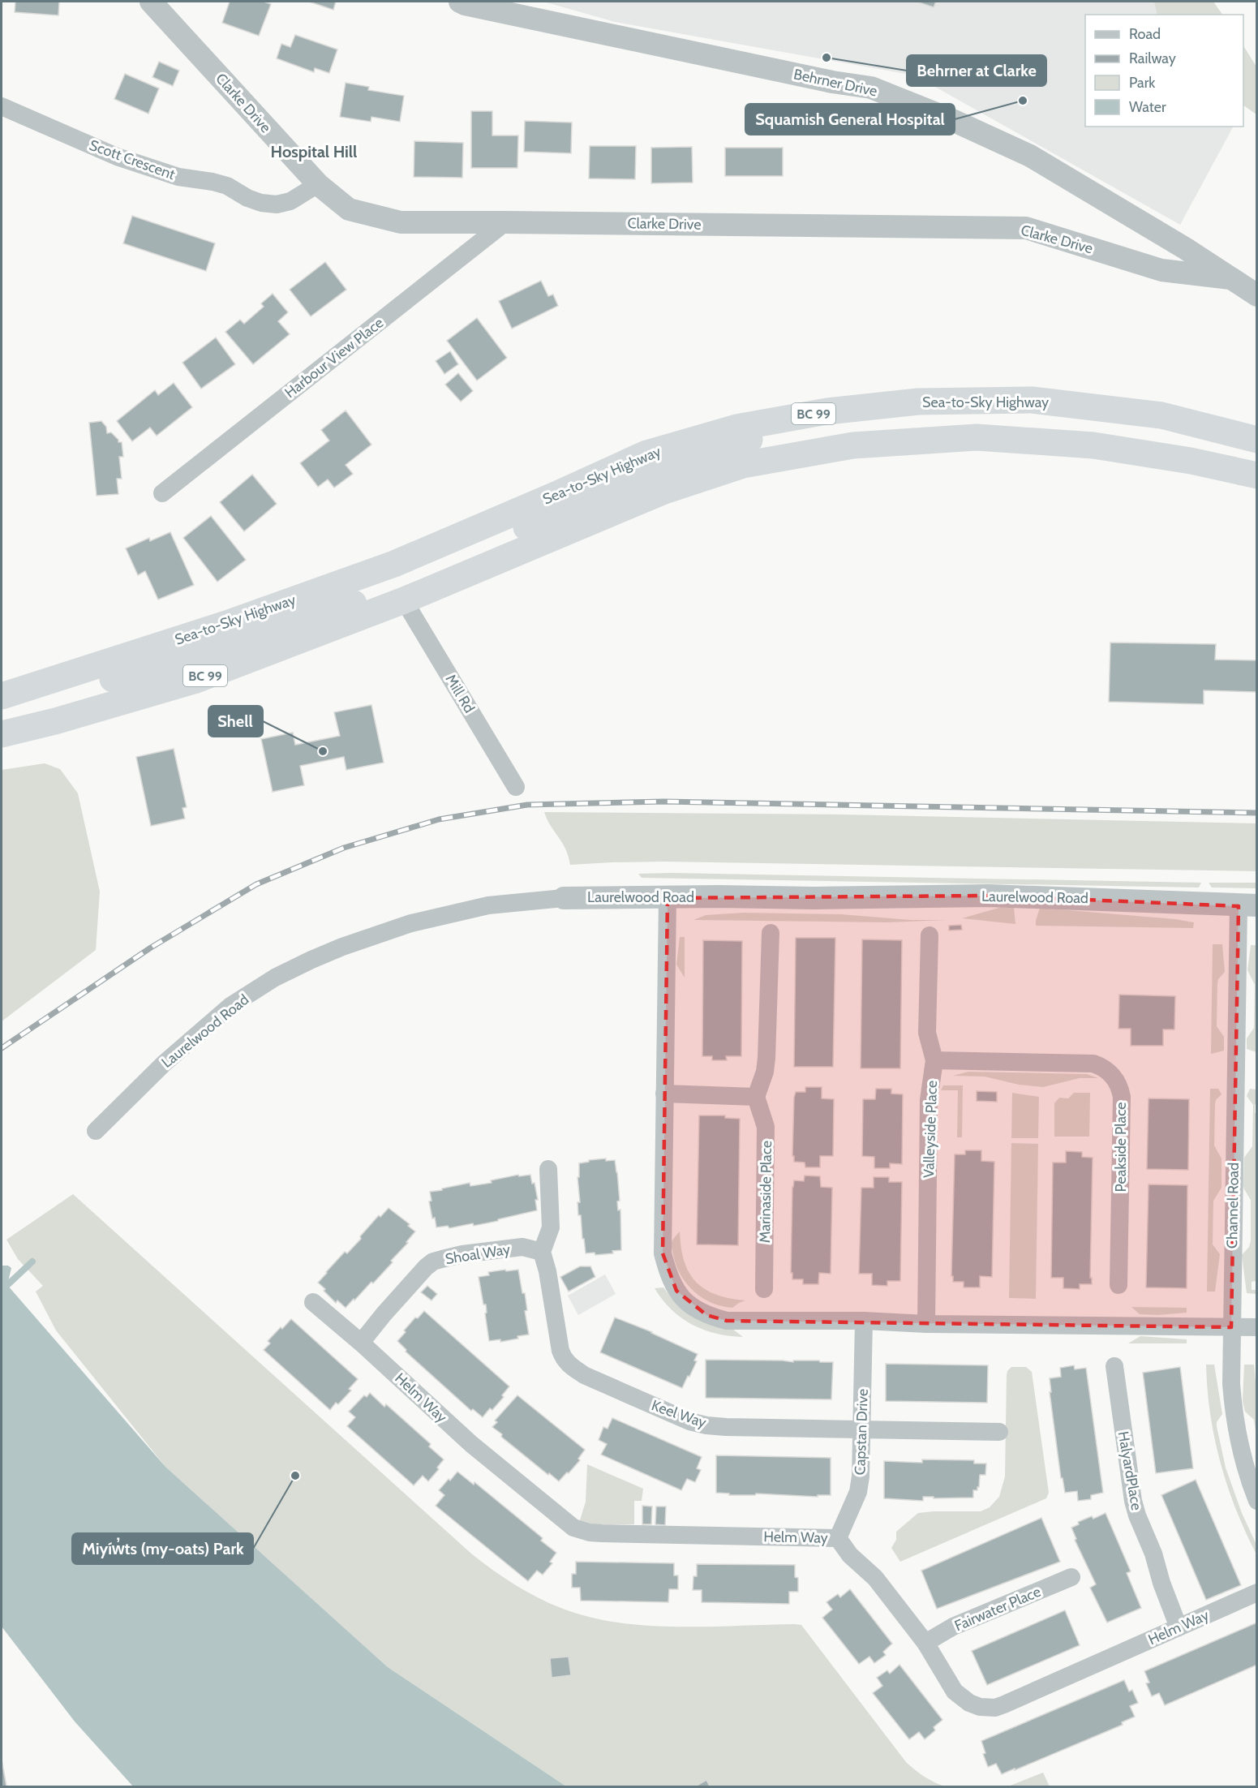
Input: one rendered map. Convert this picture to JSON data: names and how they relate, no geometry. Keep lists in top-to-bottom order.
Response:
{
  "streets": {
    "highway": ["Sea-to-Sky Highway", "BC 99"],
    "street": [
      "Behrner Drive",
      "Clarke Drive",
      "Scott Crescent",
      "Harbour View Place",
      "Mill Rd",
      "Laurelwood Road",
      "Valleyside Place",
      "Peakside Place",
      "Marinaside Place",
      "Channel Road",
      "Shoal Way",
      "Helm Way",
      "Keel Way",
      "Capstan Drive",
      "HalyardPlace",
      "Fairwater Place"
    ]
  },
  "crossings": [
    ["Behrner Drive", "Clarke Drive"],
    ["Clarke Drive", "Scott Crescent"],
    ["Clarke Drive", "Harbour View Place"],
    ["BC 99", "Mill Rd"],
    ["Laurelwood Road", "Channel Road"],
    ["Valleyside Place", "Peakside Place"],
    ["Shoal Way", "Helm Way"],
    ["Shoal Way", "Keel Way"],
    ["Helm Way", "Capstan Drive"],
    ["Helm Way", "HalyardPlace"],
    ["Helm Way", "Fairwater Place"],
    ["Keel Way", "Capstan Drive"]
  ],
  "districts": ["Hospital Hill"],
  "places": [
    "Behrner at Clarke",
    "Squamish General Hospital",
    "Shell",
    "Miyíw̓ts (my-oats) Park"
  ],
  "legend": [
    "Road",
    "Railway",
    "Park",
    "Water"
  ]
}
